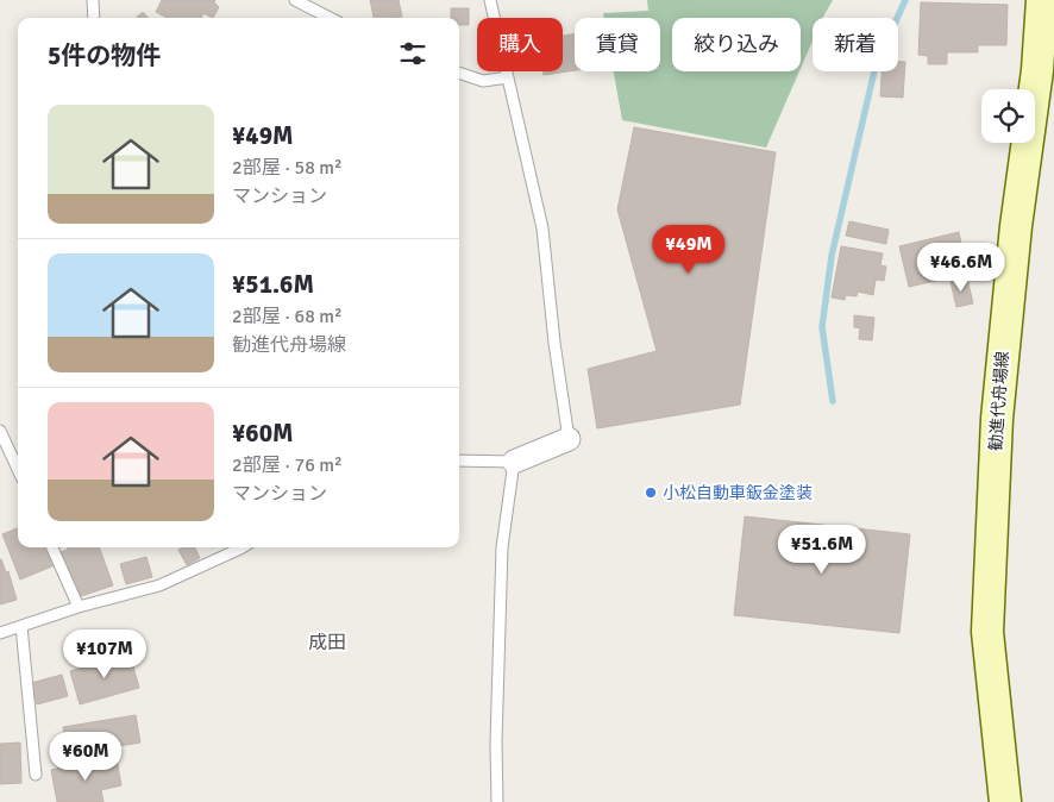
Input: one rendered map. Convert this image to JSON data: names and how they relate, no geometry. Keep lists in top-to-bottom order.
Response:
{
  "streets": {
    "main road": ["勧進代舟場線"]
  },
  "districts": ["成田"],
  "places": ["小松自動車鈑金塗装"],
  "page": {
    "chip": [
      "購入",
      "賃貸",
      "絞り込み",
      "新着"
    ],
    "heading": "5件の物件",
    "list": [
      {
        "name": "¥49M",
        "note": "2部屋 · 58 m² · マンション"
      },
      {
        "name": "¥51.6M",
        "note": "2部屋 · 68 m² · 勧進代舟場線"
      },
      {
        "name": "¥60M",
        "note": "2部屋 · 76 m² · マンション"
      }
    ],
    "price": [
      "¥49M",
      "¥46.6M",
      "¥51.6M",
      "¥107M",
      "¥60M"
    ]
  }
}
